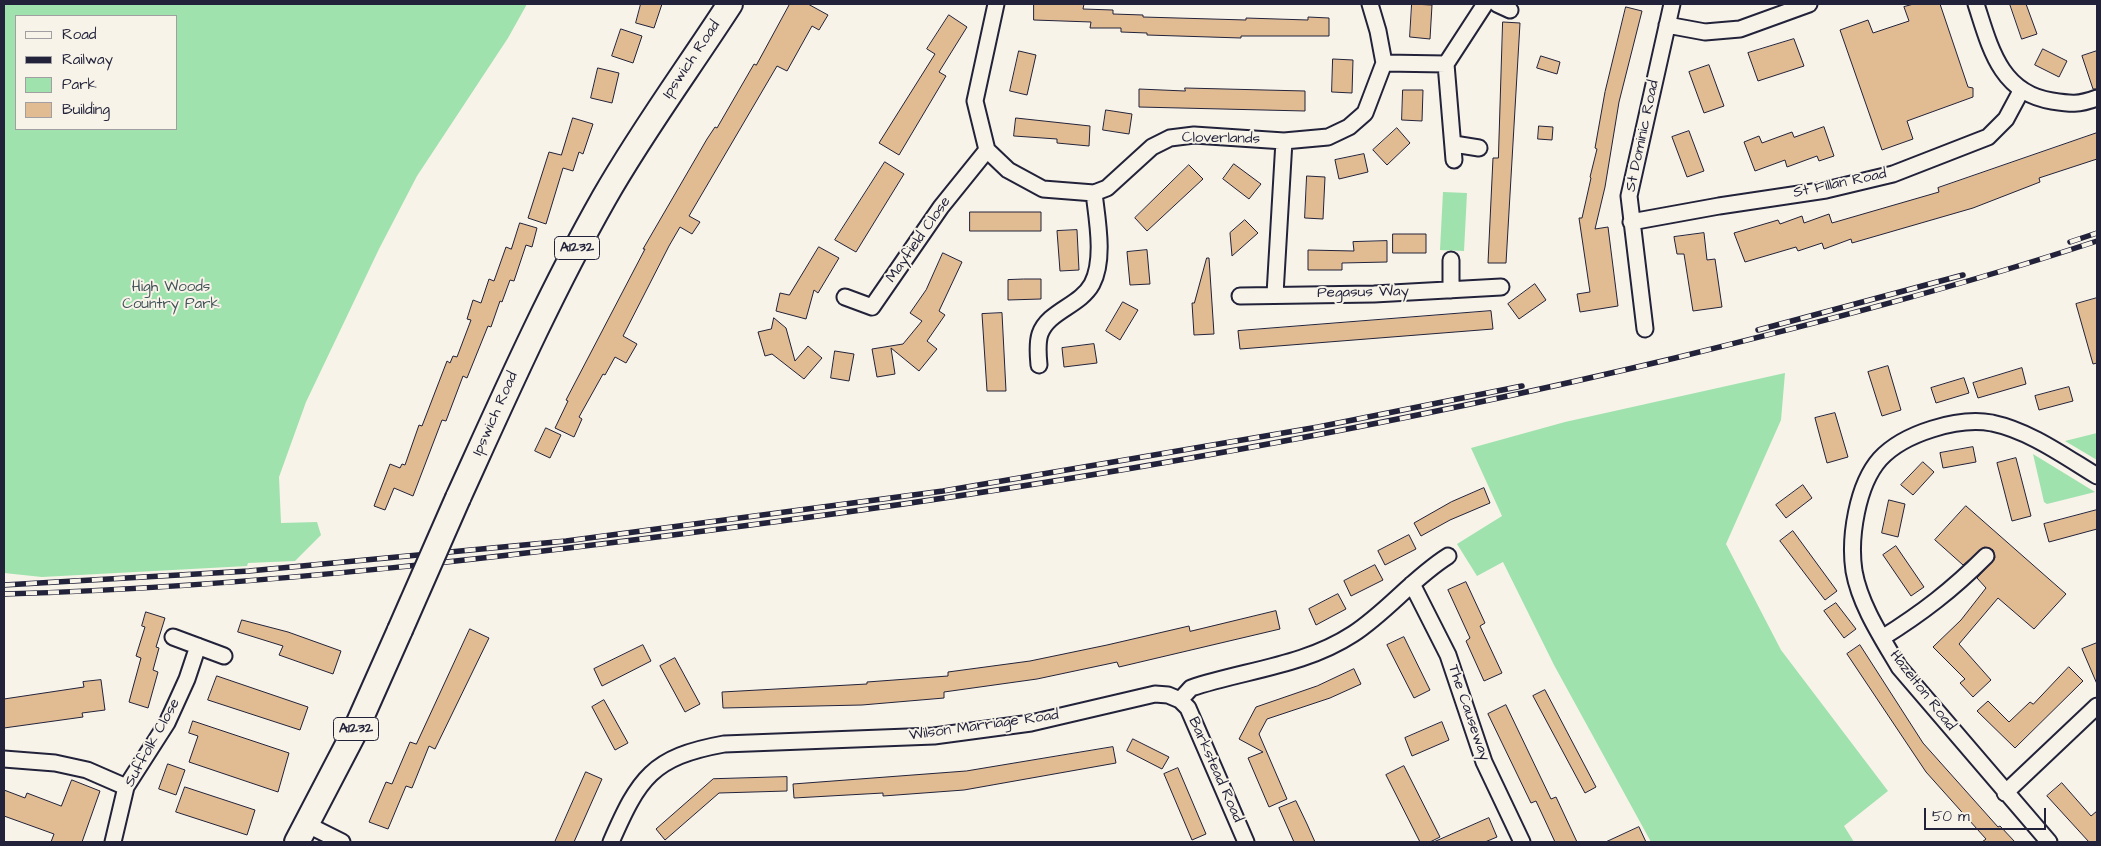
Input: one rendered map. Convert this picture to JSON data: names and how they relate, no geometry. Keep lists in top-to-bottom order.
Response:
{
  "streets": {
    "main road": ["Ipswich Road", "A1232"],
    "street": [
      "St Dominic Road",
      "Cloverlands",
      "St Fillan Road",
      "Mayfield Close",
      "Pegasus Way",
      "Hazelton Road",
      "The Causeway",
      "Wilson Marriage Road",
      "Suffolk Close",
      "Barkstead Road"
    ]
  },
  "crossings": [
    ["St Dominic Road", "St Fillan Road"],
    ["Wilson Marriage Road", "Barkstead Road"]
  ],
  "parks": ["High Woods Country Park"],
  "legend": [
    "Road",
    "Railway",
    "Park",
    "Building"
  ],
  "scale_bar": "50 m"
}
